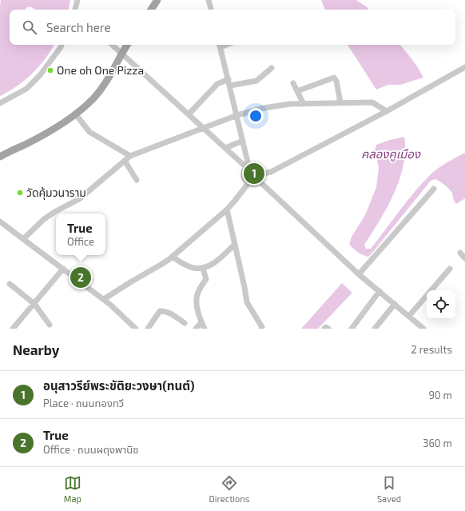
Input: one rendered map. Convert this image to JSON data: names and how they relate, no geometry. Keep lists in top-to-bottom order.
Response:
{
  "water": ["คลองคูเมือง"],
  "places": ["One oh One Pizza", "วัดคุ้มวนาราม"],
  "page": {
    "search": "Search here",
    "pins": ["1", "2"],
    "popup": ["True", "Office"],
    "heading": ["Nearby", "2 results"],
    "list": [
      {
        "mark": "1",
        "name": "อนุสาวรีย์พระขัติยะวงษา(ทนต์)",
        "note": "Place · ถนนทองทวี",
        "value": "90 m"
      },
      {
        "mark": "2",
        "name": "True",
        "note": "Office · ถนนผดุงพานิช",
        "value": "360 m"
      }
    ],
    "nav": ["Map", "Directions", "Saved"]
  }
}
